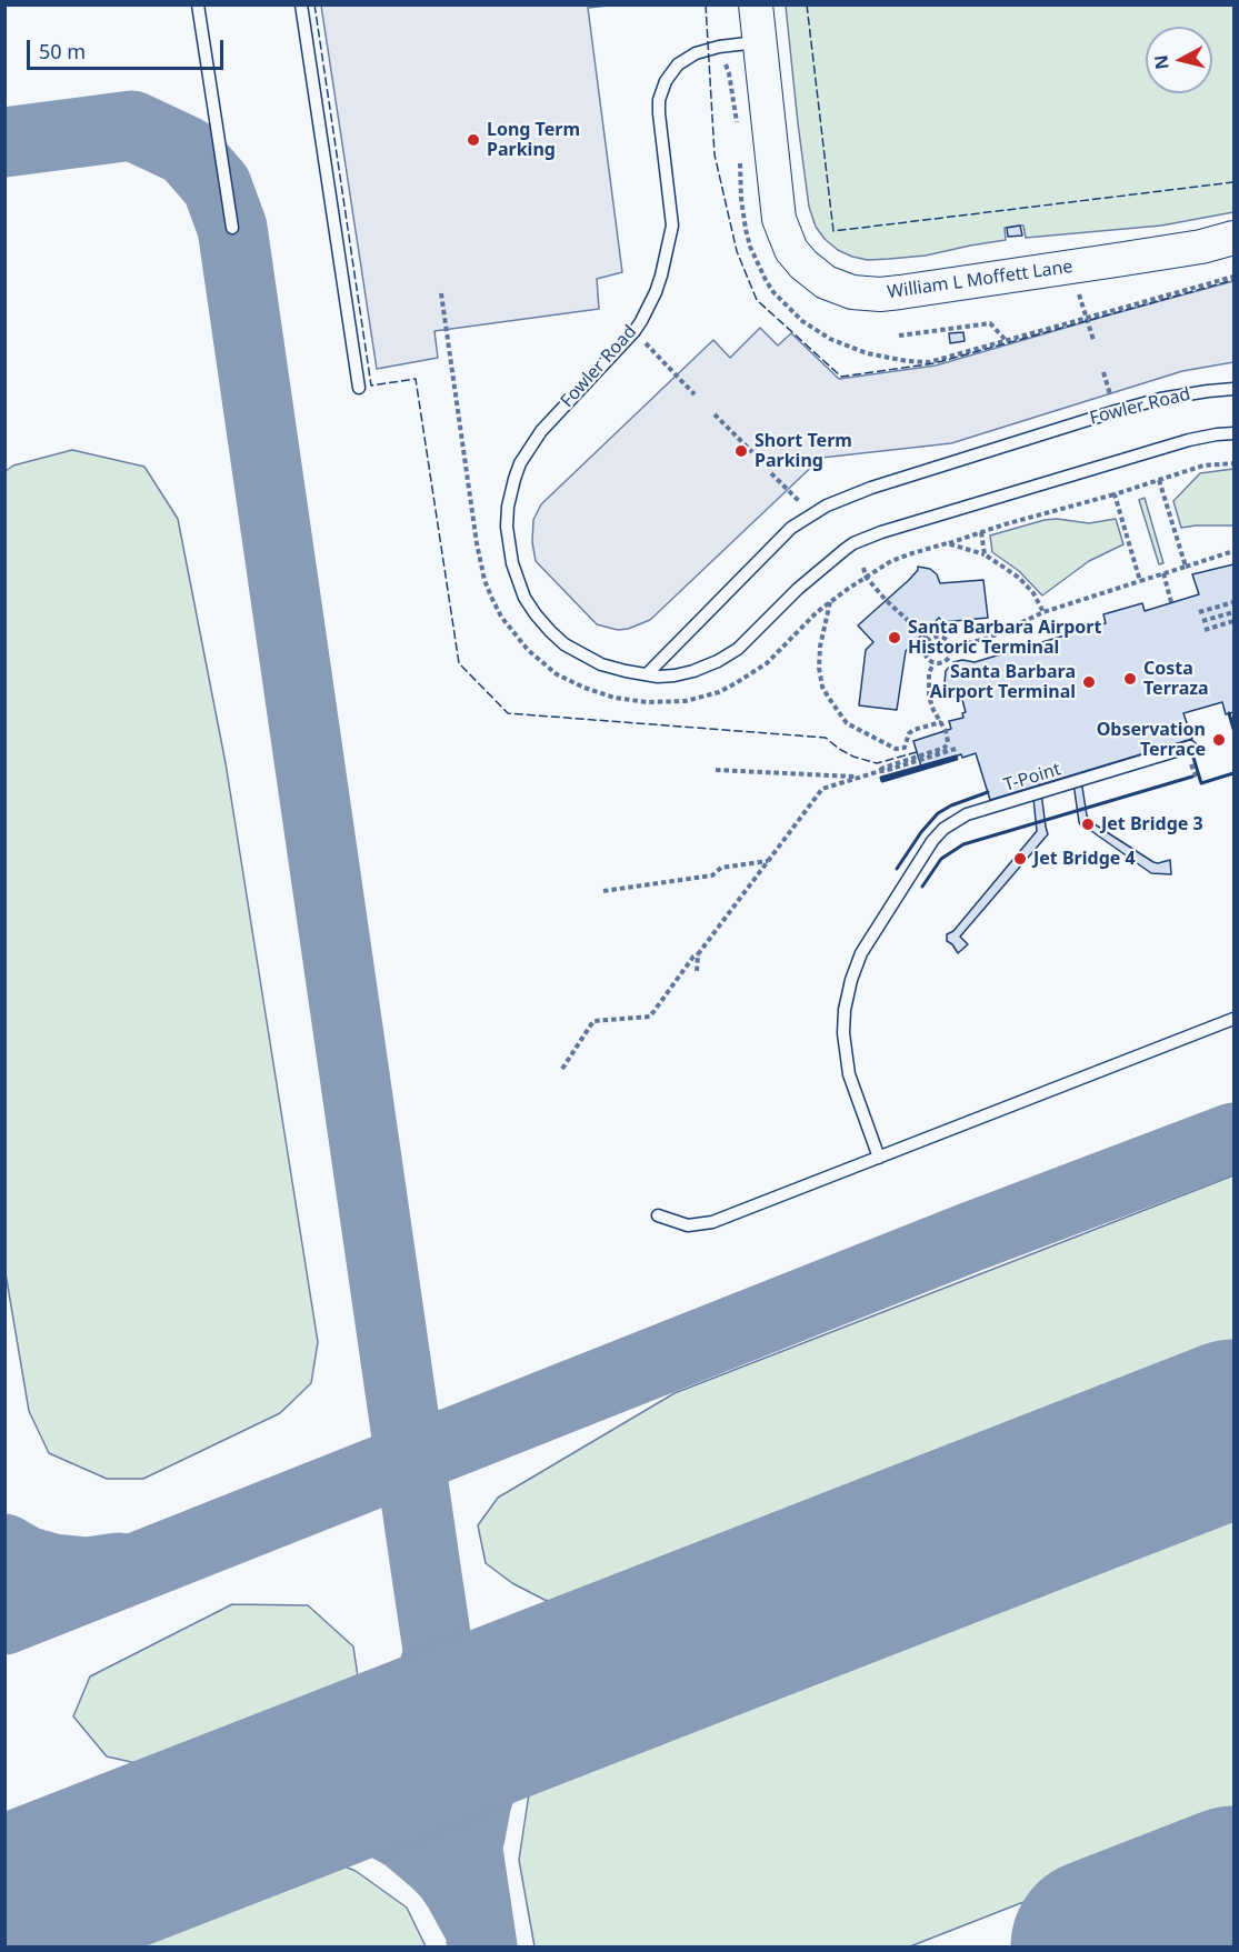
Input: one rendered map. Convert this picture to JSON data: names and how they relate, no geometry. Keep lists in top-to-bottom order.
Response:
{
  "streets": {
    "street": ["William L Moffett Lane"],
    "lane": ["Fowler Road", "T-Point"]
  },
  "crossings": [
    ["William L Moffett Lane", "Fowler Road"]
  ],
  "places": [
    "Long Term Parking",
    "Short Term Parking",
    "Santa Barbara Airport Historic Terminal",
    "Costa Terraza",
    "Santa Barbara Airport Terminal",
    "Observation Terrace",
    "Jet Bridge 3",
    "Jet Bridge 4"
  ],
  "scale_bar": "50 m",
  "north": "left"
}
